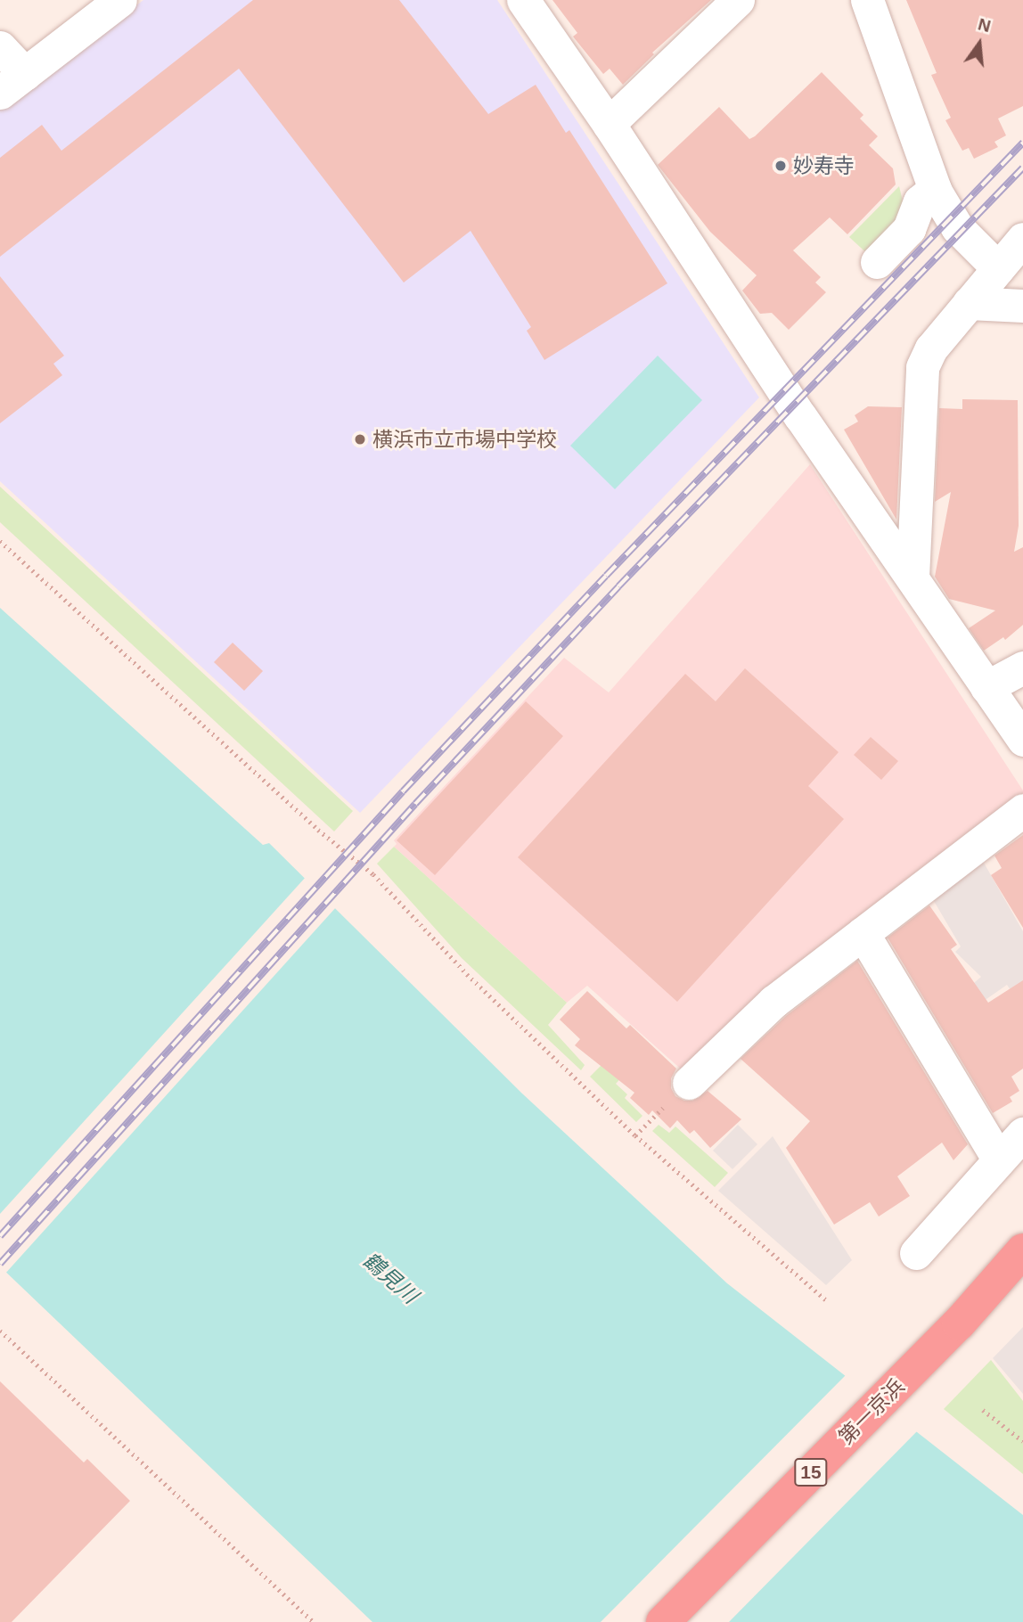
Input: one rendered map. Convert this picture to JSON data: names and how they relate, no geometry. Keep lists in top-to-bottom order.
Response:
{
  "streets": {
    "highway": ["第一京浜", "15"]
  },
  "water": ["鶴見川"],
  "places": ["妙寿寺", "横浜市立市場中学校"],
  "north": "top"
}
